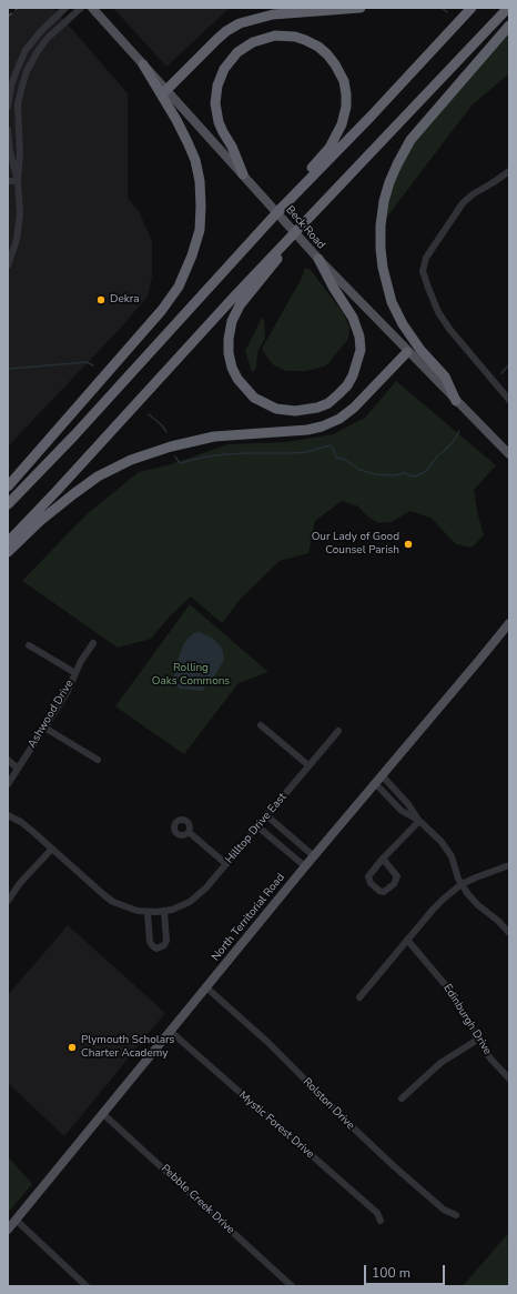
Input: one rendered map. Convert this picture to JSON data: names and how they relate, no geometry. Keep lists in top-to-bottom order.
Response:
{
  "streets": {
    "main road": ["Beck Road", "North Territorial Road"],
    "street": [
      "Ashwood Drive",
      "Hilltop Drive East",
      "Edinburgh Drive",
      "Rolston Drive",
      "Mystic Forest Drive",
      "Pebble Creek Drive"
    ]
  },
  "crossings": [
    ["North Territorial Road", "Rolston Drive"],
    ["North Territorial Road", "Mystic Forest Drive"],
    ["North Territorial Road", "Pebble Creek Drive"]
  ],
  "parks": ["Rolling Oaks Commons"],
  "places": ["Dekra", "Our Lady of Good Counsel Parish", "Plymouth Scholars Charter Academy"],
  "scale_bar": "100 m"
}
